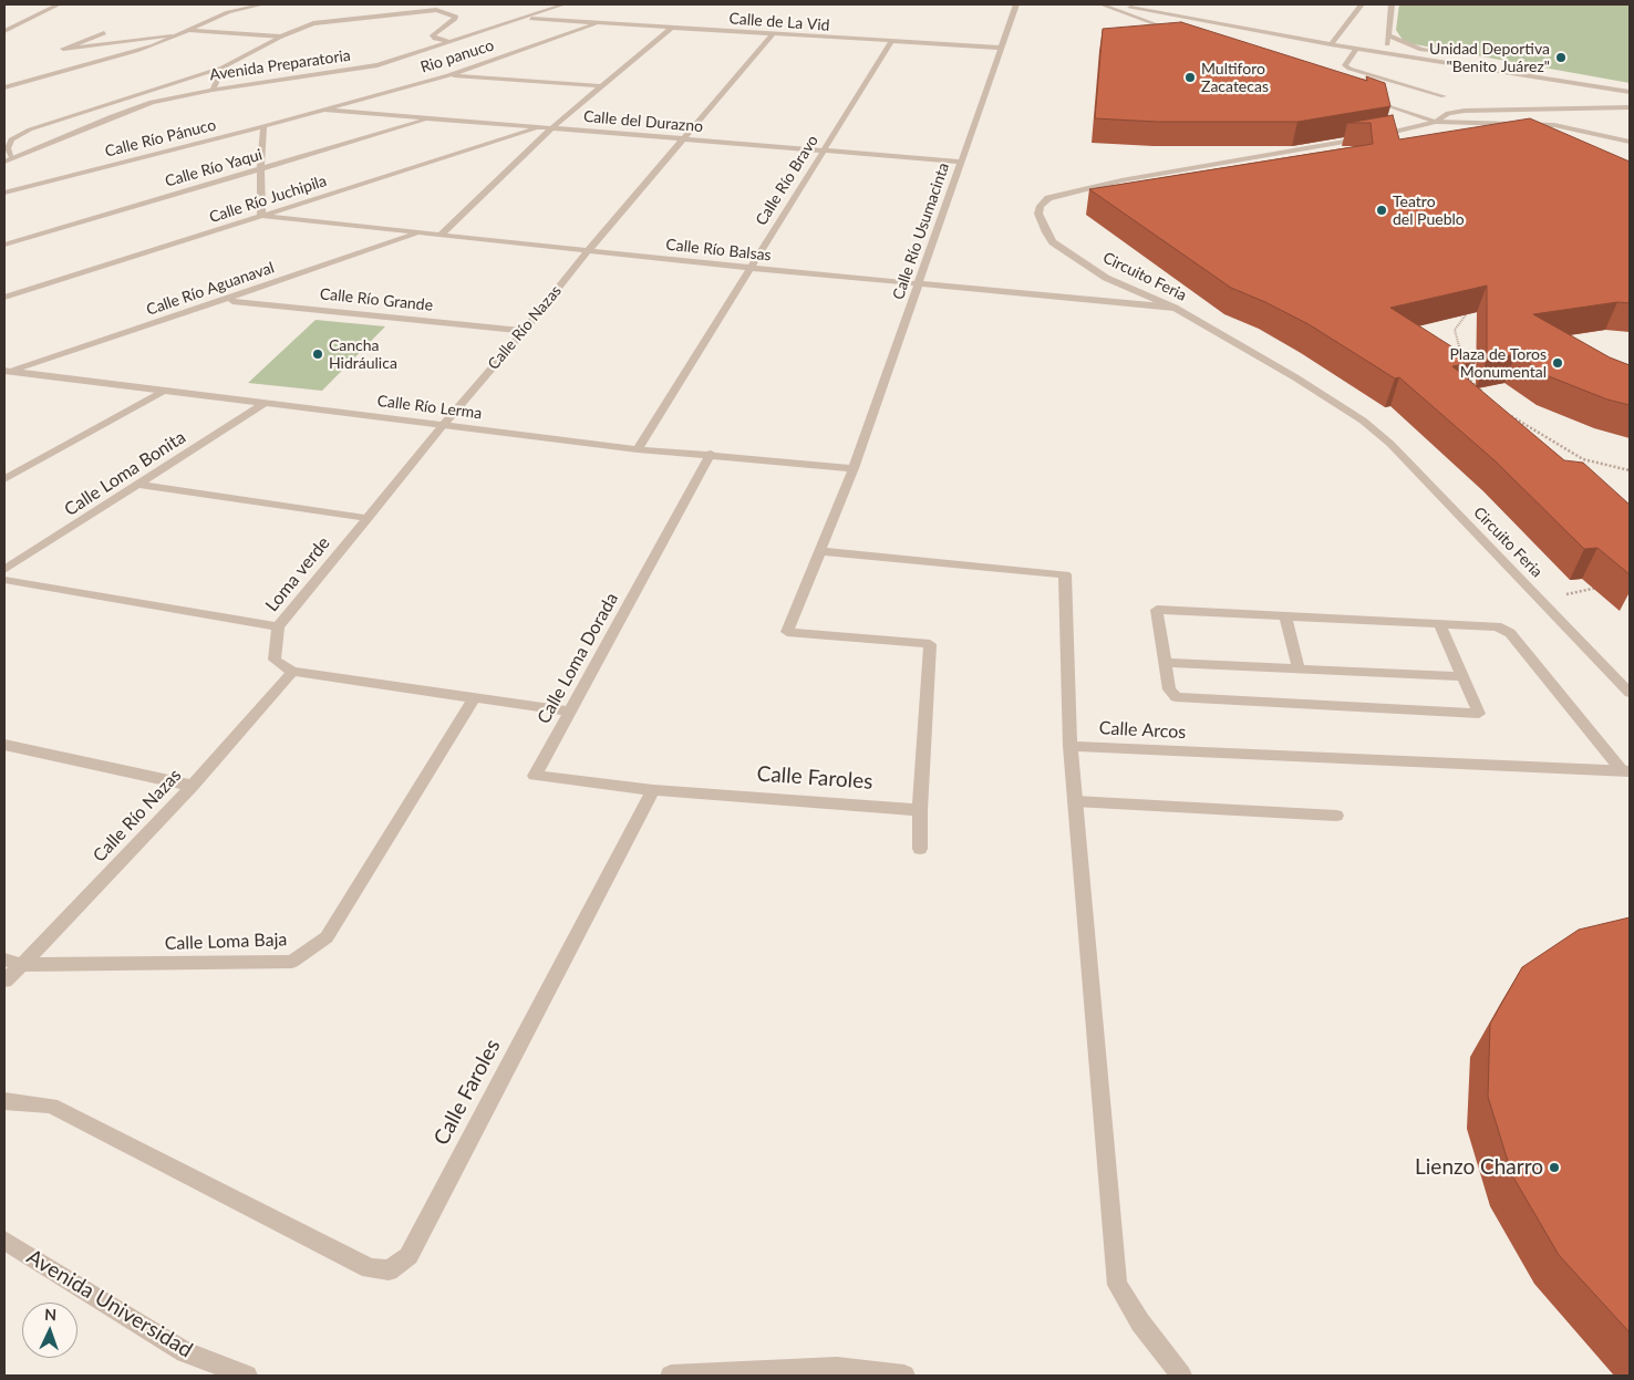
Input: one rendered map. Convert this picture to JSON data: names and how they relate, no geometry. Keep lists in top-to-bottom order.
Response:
{
  "streets": {
    "street": [
      "Calle de La Vid",
      "Rio panuco",
      "Avenida Preparatoria",
      "Calle del Durazno",
      "Calle Río Pánuco",
      "Calle Río Yaqui",
      "Calle Río Bravo",
      "Calle Río Juchipila",
      "Calle Río Usumacinta",
      "Calle Río Balsas",
      "Circuito Feria",
      "Calle Río Aguanaval",
      "Calle Río Grande",
      "Calle Río Nazas",
      "Calle Río Lerma",
      "Calle Loma Bonita",
      "Loma verde",
      "Calle Loma Dorada",
      "Calle Arcos",
      "Calle Faroles",
      "Calle Loma Baja",
      "Avenida Universidad"
    ]
  },
  "crossings": [
    ["Calle de La Vid", "Rio panuco"],
    ["Calle de La Vid", "Avenida Preparatoria"],
    ["Calle de La Vid", "Calle Río Bravo"],
    ["Calle de La Vid", "Calle Río Usumacinta"],
    ["Calle de La Vid", "Calle Río Nazas"],
    ["Rio panuco", "Calle del Durazno"],
    ["Rio panuco", "Calle Río Pánuco"],
    ["Calle del Durazno", "Calle Río Pánuco"],
    ["Calle del Durazno", "Calle Río Yaqui"],
    ["Calle del Durazno", "Calle Río Bravo"],
    ["Calle del Durazno", "Calle Río Juchipila"],
    ["Calle del Durazno", "Calle Río Usumacinta"],
    ["Calle del Durazno", "Calle Río Nazas"],
    ["Calle Río Bravo", "Calle Río Balsas"],
    ["Calle Río Bravo", "Calle Río Lerma"],
    ["Calle Río Juchipila", "Calle Río Balsas"],
    ["Calle Río Usumacinta", "Calle Río Balsas"],
    ["Calle Río Usumacinta", "Calle Río Lerma"],
    ["Calle Río Balsas", "Circuito Feria"],
    ["Calle Río Balsas", "Calle Río Aguanaval"],
    ["Calle Río Balsas", "Calle Río Nazas"],
    ["Calle Río Aguanaval", "Calle Río Grande"],
    ["Calle Río Aguanaval", "Calle Río Lerma"],
    ["Calle Río Grande", "Calle Río Nazas"],
    ["Calle Río Nazas", "Calle Río Lerma"],
    ["Calle Río Nazas", "Loma verde"],
    ["Calle Río Nazas", "Calle Loma Baja"],
    ["Calle Río Lerma", "Calle Loma Bonita"],
    ["Calle Río Lerma", "Calle Loma Dorada"],
    ["Calle Loma Bonita", "Loma verde"],
    ["Calle Loma Dorada", "Calle Faroles"]
  ],
  "places": [
    "Unidad Deportiva \"Benito Juárez\"",
    "Multiforo Zacatecas",
    "Teatro del Pueblo",
    "Cancha Hidráulica",
    "Plaza de Toros Monumental",
    "Lienzo Charro"
  ],
  "north": "top"
}
